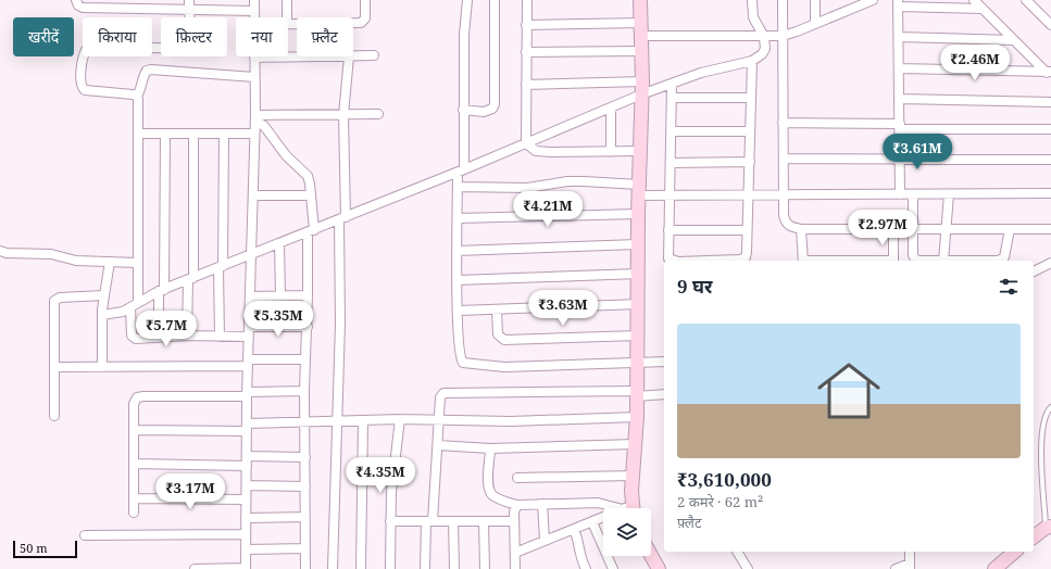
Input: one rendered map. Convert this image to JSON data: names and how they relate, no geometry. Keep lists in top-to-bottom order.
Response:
{
  "scale_bar": "50 m",
  "page": {
    "chip": [
      "खरीदें",
      "किराया",
      "फ़िल्टर",
      "नया",
      "फ़्लैट"
    ],
    "price": [
      "₹2.46M",
      "₹3.61M",
      "₹4.21M",
      "₹2.97M",
      "₹3.63M",
      "₹5.35M",
      "₹5.7M",
      "₹4.35M",
      "₹3.17M"
    ],
    "heading": "9 घर",
    "list": [
      {
        "name": "₹3,610,000",
        "note": "2 कमरे · 62 m² · फ़्लैट"
      }
    ],
    "scale": "50 m"
  }
}
